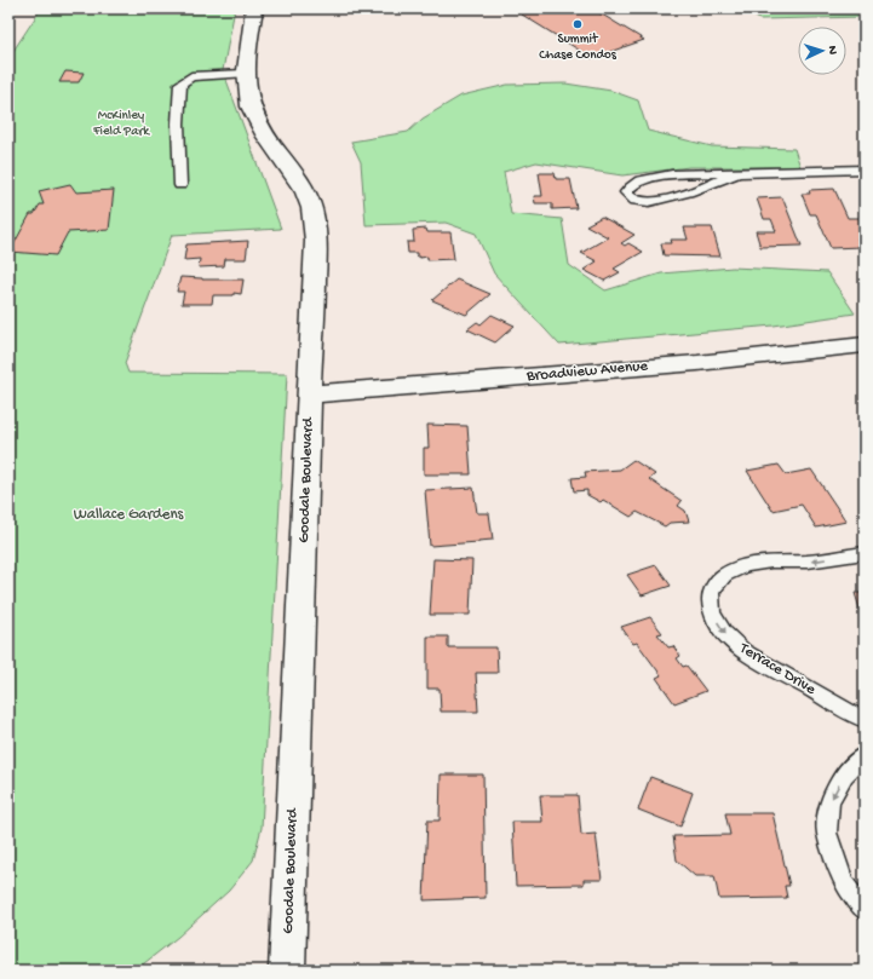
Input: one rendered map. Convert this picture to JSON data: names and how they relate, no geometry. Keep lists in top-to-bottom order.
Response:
{
  "streets": {
    "street": ["Broadview Avenue", "Goodale Boulevard"],
    "lane": ["Terrace Drive"]
  },
  "crossings": [
    ["Broadview Avenue", "Goodale Boulevard"]
  ],
  "parks": ["McKinley Field Park", "Wallace Gardens"],
  "places": ["Summit Chase Condos"],
  "north": "right"
}
